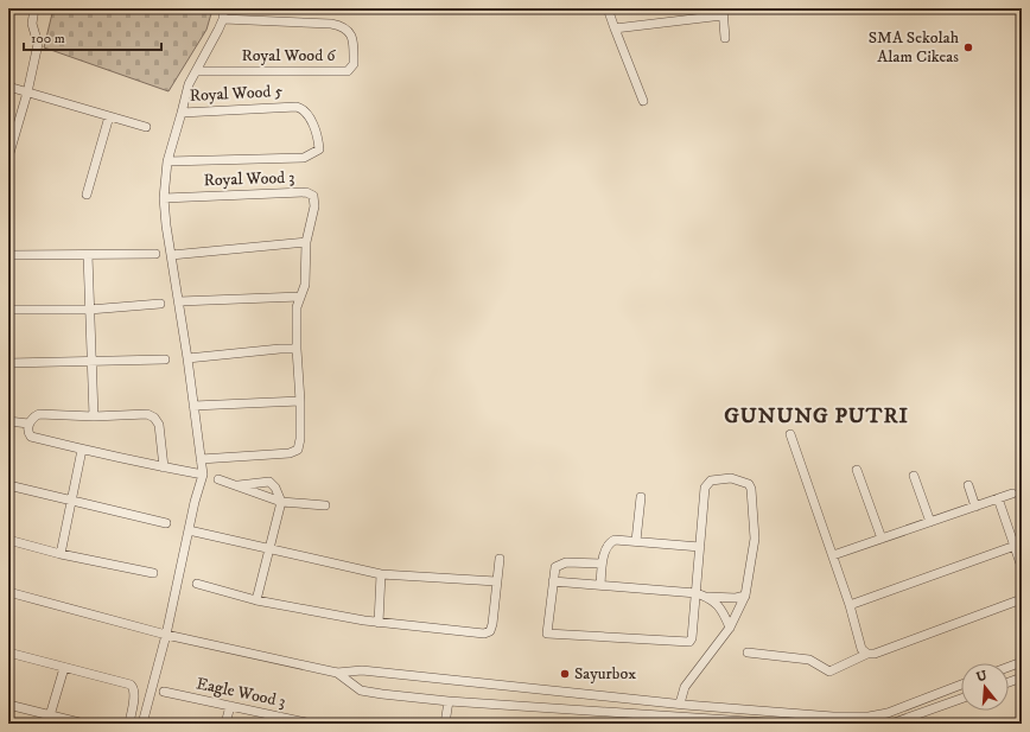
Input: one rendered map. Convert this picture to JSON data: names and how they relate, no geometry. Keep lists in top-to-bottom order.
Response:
{
  "streets": {
    "street": [
      "Royal Wood 6",
      "Royal Wood 5",
      "Royal Wood 3",
      "Eagle Wood 3"
    ]
  },
  "districts": ["GUNUNG PUTRI"],
  "places": ["SMA Sekolah Alam Cikeas", "Sayurbox"],
  "scale_bar": "100 m",
  "north": "top"
}
